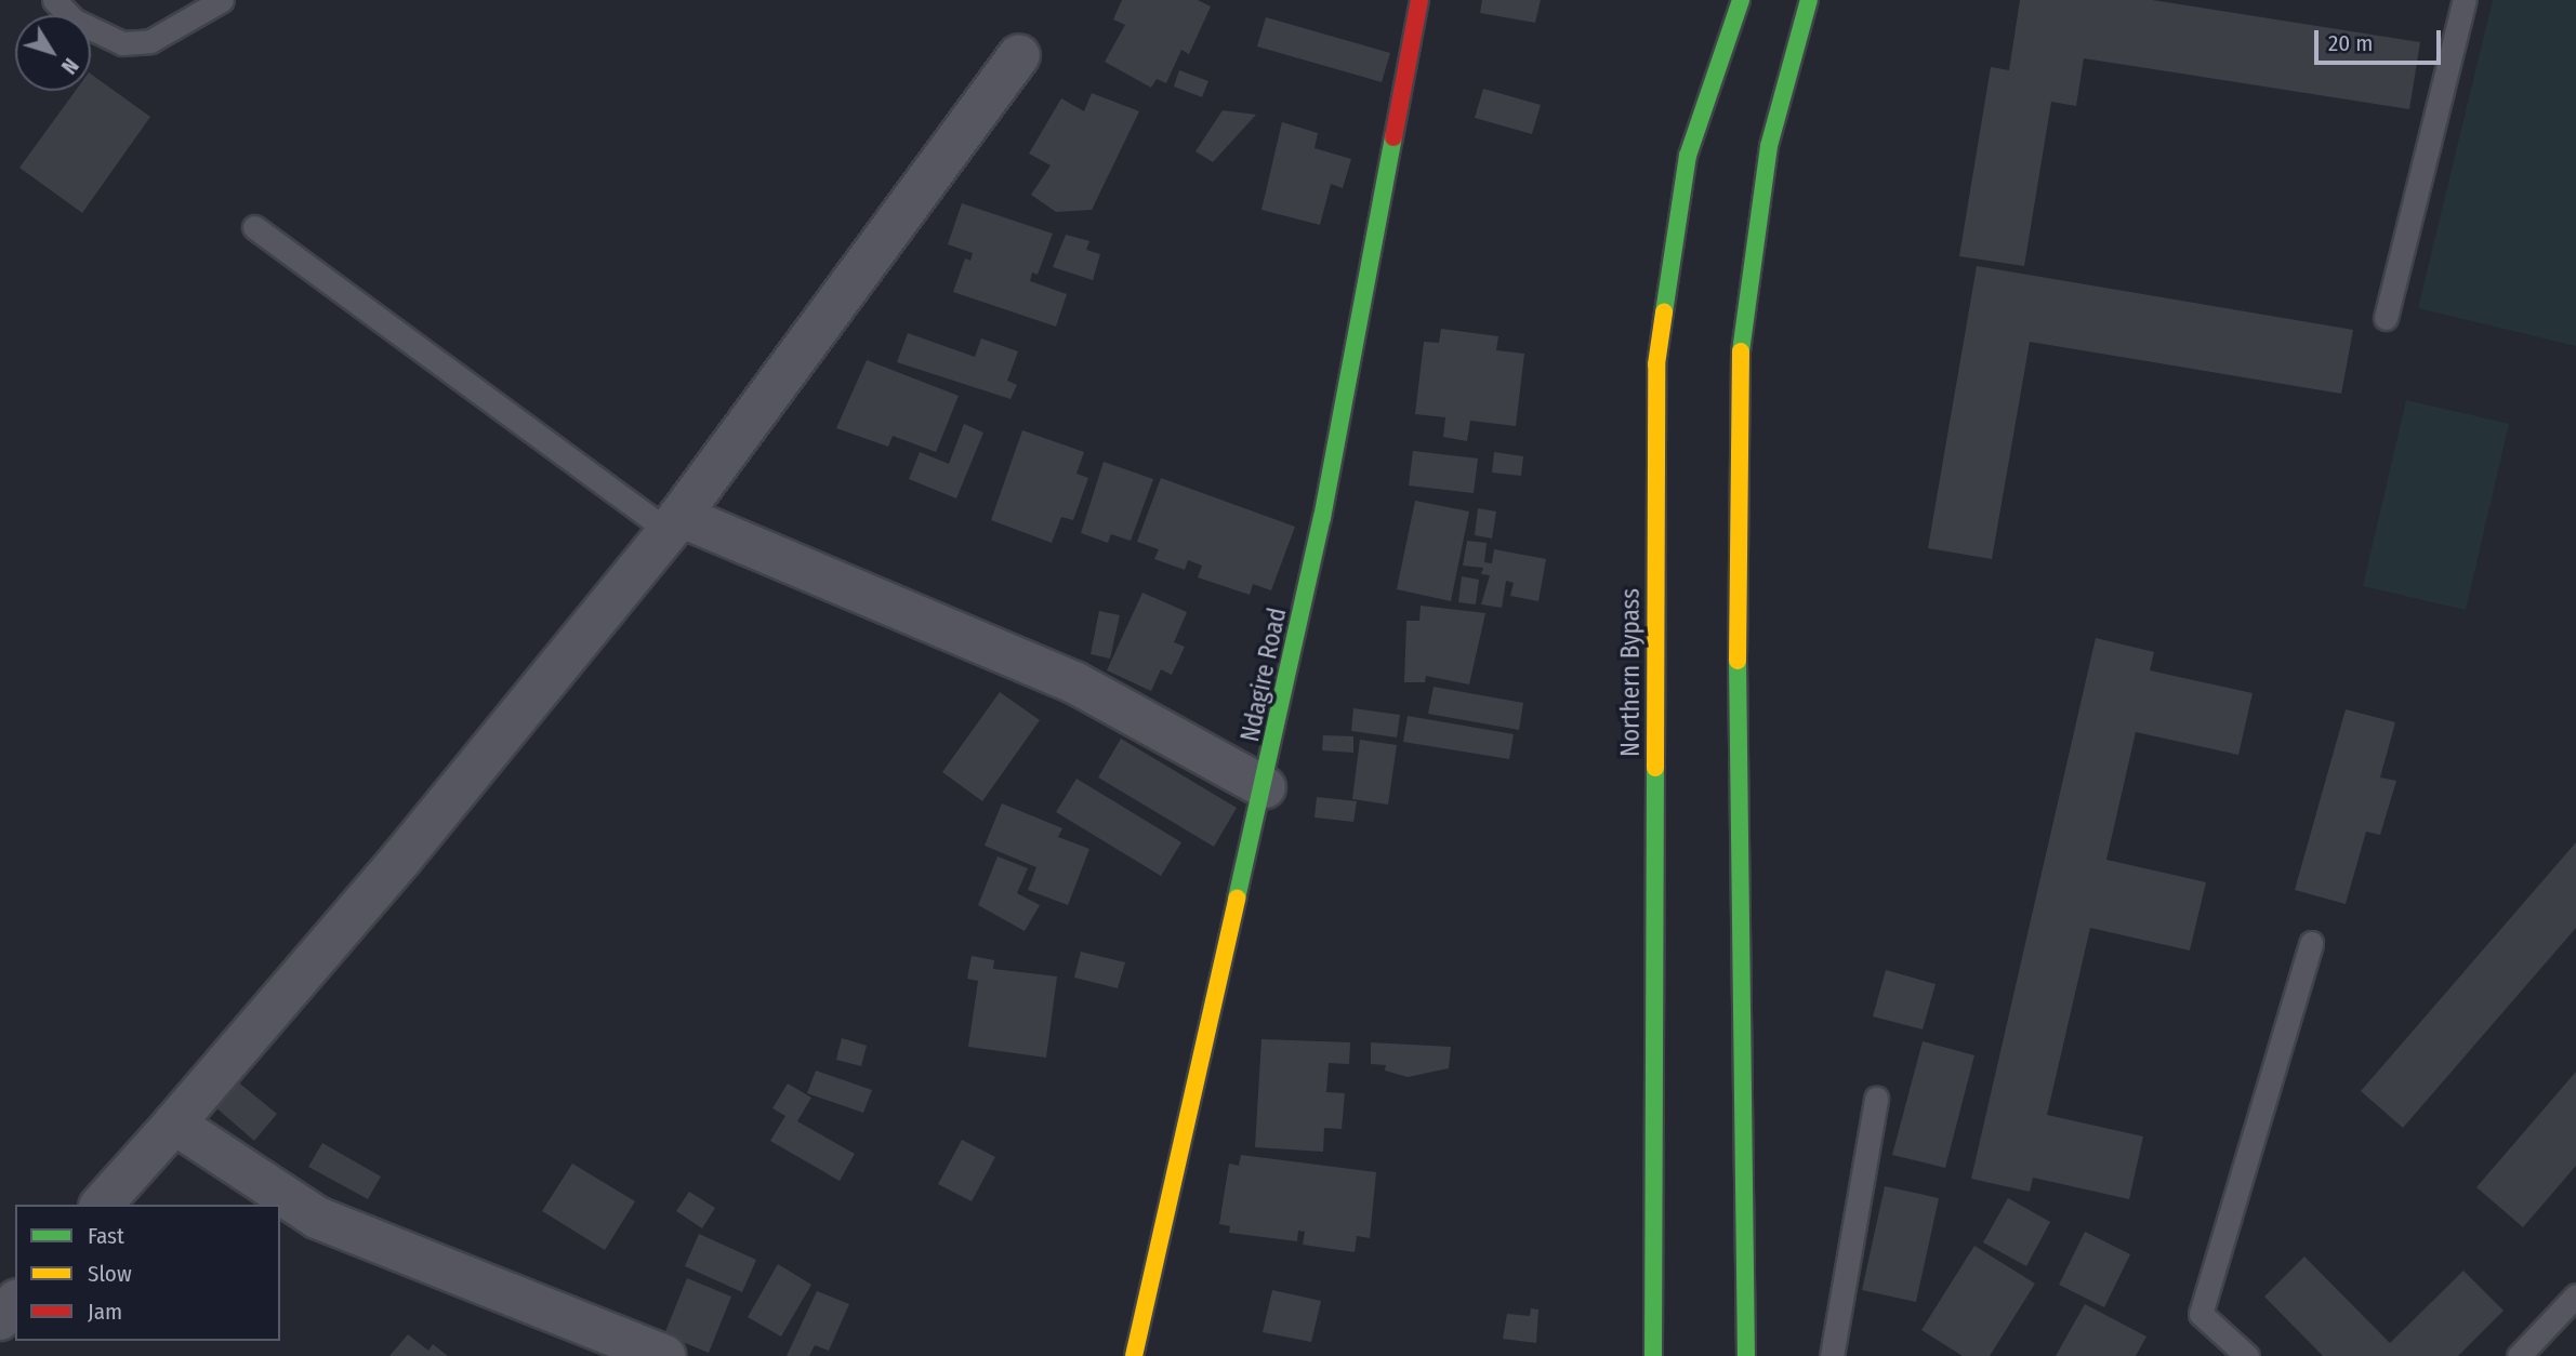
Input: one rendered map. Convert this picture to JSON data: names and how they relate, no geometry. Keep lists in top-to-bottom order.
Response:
{
  "streets": {
    "main road": ["Northern Bypass", "Ndagire Road"]
  },
  "legend": ["Fast", "Slow", "Jam"],
  "scale_bar": "20 m",
  "north": "bottom right"
}
